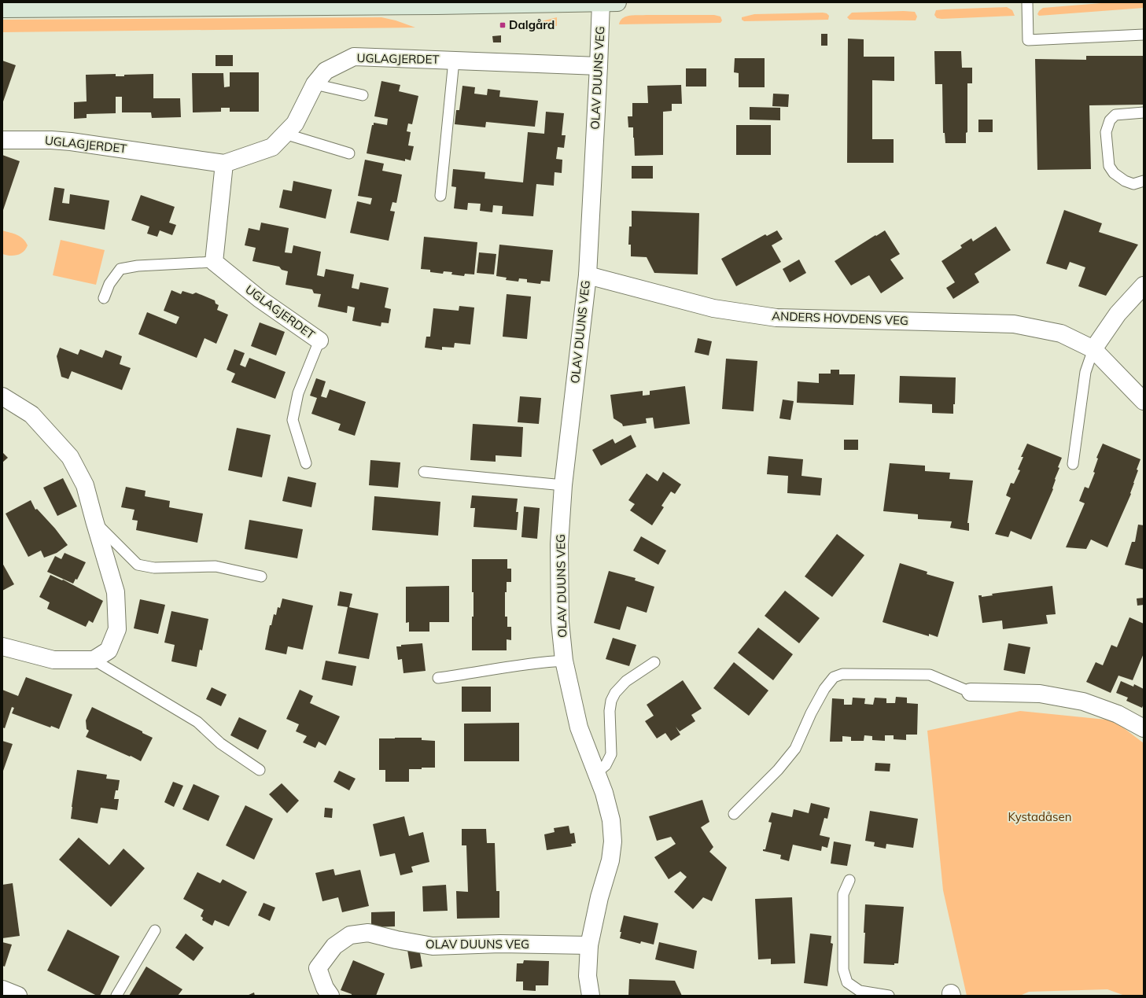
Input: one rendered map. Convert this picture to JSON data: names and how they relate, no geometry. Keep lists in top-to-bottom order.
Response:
{
  "streets": {
    "street": ["UGLAGJERDET", "OLAV DUUNS VEG", "ANDERS HOVDENS VEG"]
  },
  "crossings": [
    ["UGLAGJERDET", "OLAV DUUNS VEG"],
    ["OLAV DUUNS VEG", "ANDERS HOVDENS VEG"]
  ],
  "parks": ["Kystadåsen"],
  "places": {
    "transit": ["Dalgård"]
  }
}
